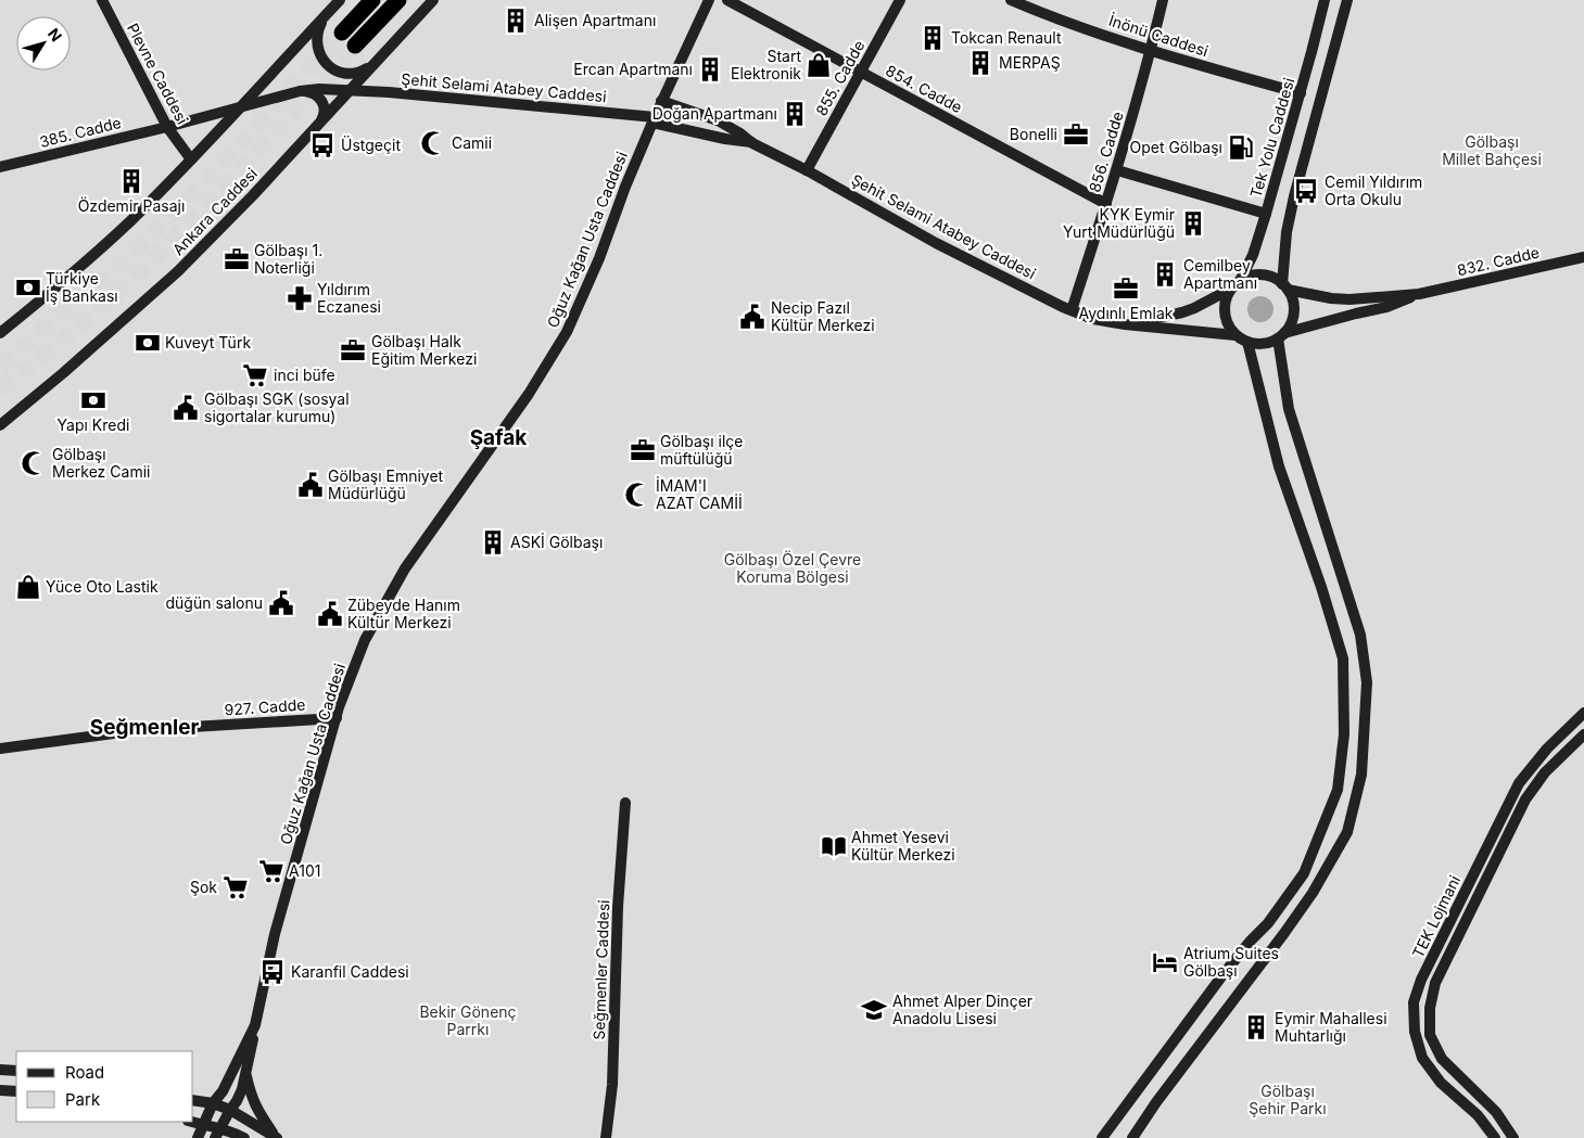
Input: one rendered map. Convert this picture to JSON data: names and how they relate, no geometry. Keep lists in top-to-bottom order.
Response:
{
  "streets": {
    "street": [
      "İnönü Caddesi",
      "Plevne Caddesi",
      "855. Cadde",
      "Şehit Selami Atabey Caddesi",
      "854. Cadde",
      "385. Cadde",
      "Tek Yolu Caddesi",
      "856. Cadde",
      "Ankara Caddesi",
      "Oğuz Kağan Usta Caddesi",
      "832. Cadde",
      "927. Cadde",
      "TEK Lojmani",
      "Seğmenler Caddesi"
    ]
  },
  "crossings": [
    ["İnönü Caddesi", "Tek Yolu Caddesi"],
    ["İnönü Caddesi", "856. Cadde"],
    ["Plevne Caddesi", "385. Cadde"],
    ["855. Cadde", "Şehit Selami Atabey Caddesi"],
    ["855. Cadde", "854. Cadde"],
    ["Şehit Selami Atabey Caddesi", "385. Cadde"],
    ["Şehit Selami Atabey Caddesi", "Tek Yolu Caddesi"],
    ["Şehit Selami Atabey Caddesi", "856. Cadde"],
    ["Şehit Selami Atabey Caddesi", "Ankara Caddesi"],
    ["Şehit Selami Atabey Caddesi", "Oğuz Kağan Usta Caddesi"],
    ["Şehit Selami Atabey Caddesi", "832. Cadde"],
    ["854. Cadde", "856. Cadde"],
    ["Tek Yolu Caddesi", "832. Cadde"],
    ["Oğuz Kağan Usta Caddesi", "927. Cadde"]
  ],
  "districts": ["Şafak", "Seğmenler"],
  "parks": [
    "Gölbaşı Millet Bahçesi",
    "Gölbaşı Özel Çevre Koruma Bölgesi",
    "Bekir Gönenç Parrkı",
    "Gölbaşı Şehir Parkı"
  ],
  "places": {
    "building": [
      "Alişen Apartmanı",
      "Tokcan Renault",
      "MERPAŞ",
      "Ercan Apartmanı",
      "Doğan Apartmanı",
      "Özdemir Pasajı",
      "KYK Eymir Yurt Müdürlüğü",
      "Cemilbey Apartmanı",
      "ASKİ Gölbaşı",
      "Eymir Mahallesi Muhtarlığı"
    ],
    "shop": ["Start Elektronik", "Yüce Oto Lastik"],
    "office": [
      "Bonelli",
      "Gölbaşı 1. Noterliği",
      "Aydınlı Emlak",
      "Gölbaşı Halk Eğitim Merkezi",
      "Gölbaşı ilçe müftülüğü"
    ],
    "mosque": ["Camii", "Gölbaşı Merkez Camii", "İMAM'I AZAT CAMİİ"],
    "bus stop": ["Üstgeçit", "Cemil Yıldırım Orta Okulu", "Karanfil Caddesi"],
    "fuel station": ["Opet Gölbaşı"],
    "bank": ["Türkiye İş Bankası", "Kuveyt Türk", "Yapı Kredi"],
    "pharmacy": ["Yıldırım Eczanesi"],
    "public building": [
      "Necip Fazıl Kültür Merkezi",
      "Gölbaşı SGK (sosyal sigortalar kurumu)",
      "Gölbaşı Emniyet Müdürlüğü",
      "düğün salonu",
      "Zübeyde Hanım Kültür Merkezi"
    ],
    "supermarket": ["inci büfe", "A101", "Şok"],
    "library": ["Ahmet Yesevi Kültür Merkezi"],
    "hotel": ["Atrium Suites Gölbaşı"],
    "school or university": ["Ahmet Alper Dinçer Anadolu Lisesi"]
  },
  "legend": ["Road", "Park"],
  "north": "top right"
}
